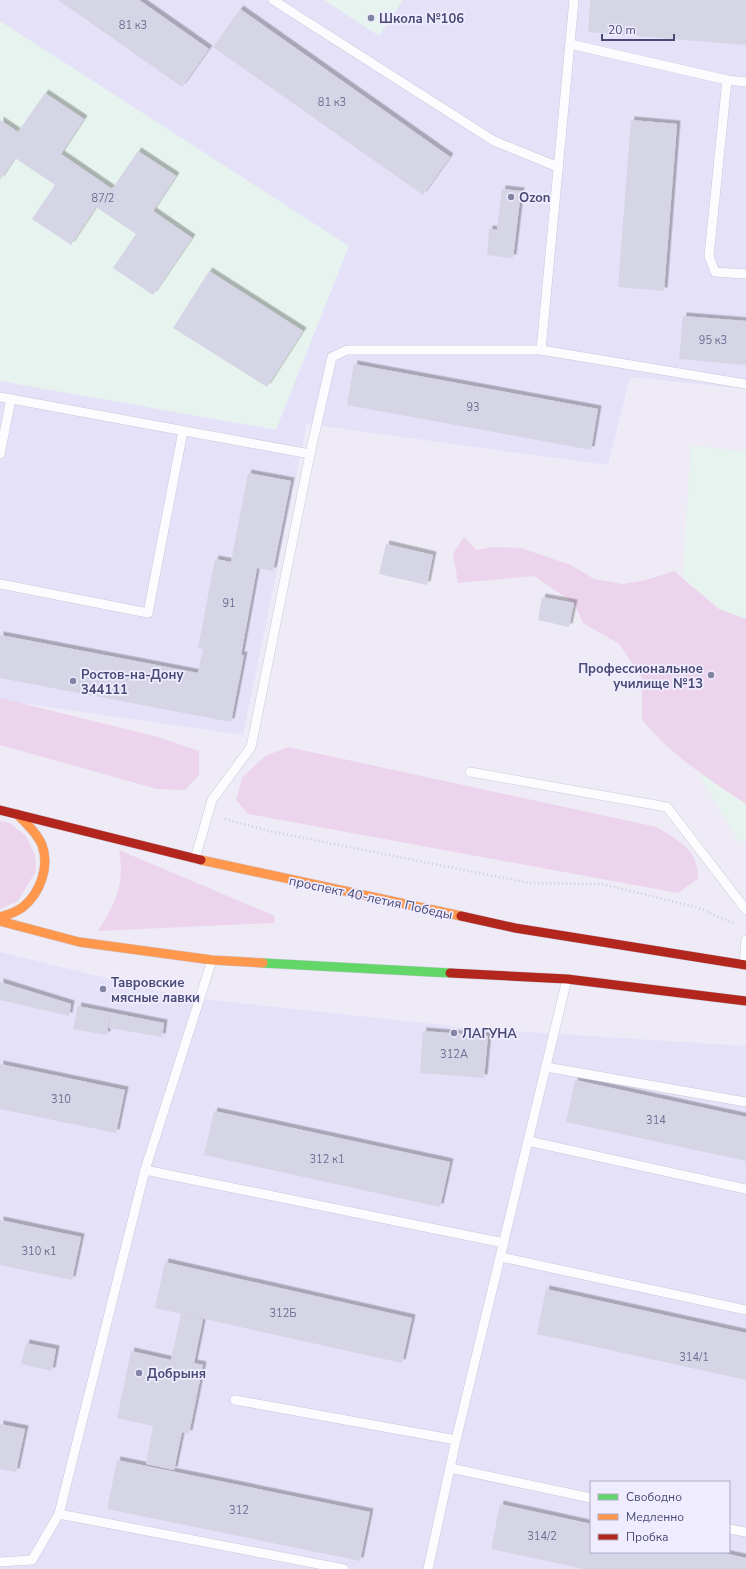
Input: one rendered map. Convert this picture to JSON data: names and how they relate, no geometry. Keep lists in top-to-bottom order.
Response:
{
  "streets": {
    "main road": ["проспект 40-летия Победы"]
  },
  "places": [
    "Школа №106",
    "Ozon",
    "Профессиональное училище №13",
    "Ростов-на-Дону 344111",
    "Тавровские мясные лавки",
    "ЛАГУНА",
    "Добрыня"
  ],
  "house_numbers": [
    "81 к3",
    "81 к3",
    "87/2",
    "95 к3",
    "93",
    "91",
    "312А",
    "310",
    "314",
    "312 к1",
    "310 к1",
    "312Б",
    "314/1",
    "312",
    "314/2"
  ],
  "legend": ["Свободно", "Медленно", "Пробка"],
  "scale_bar": "20 m"
}
